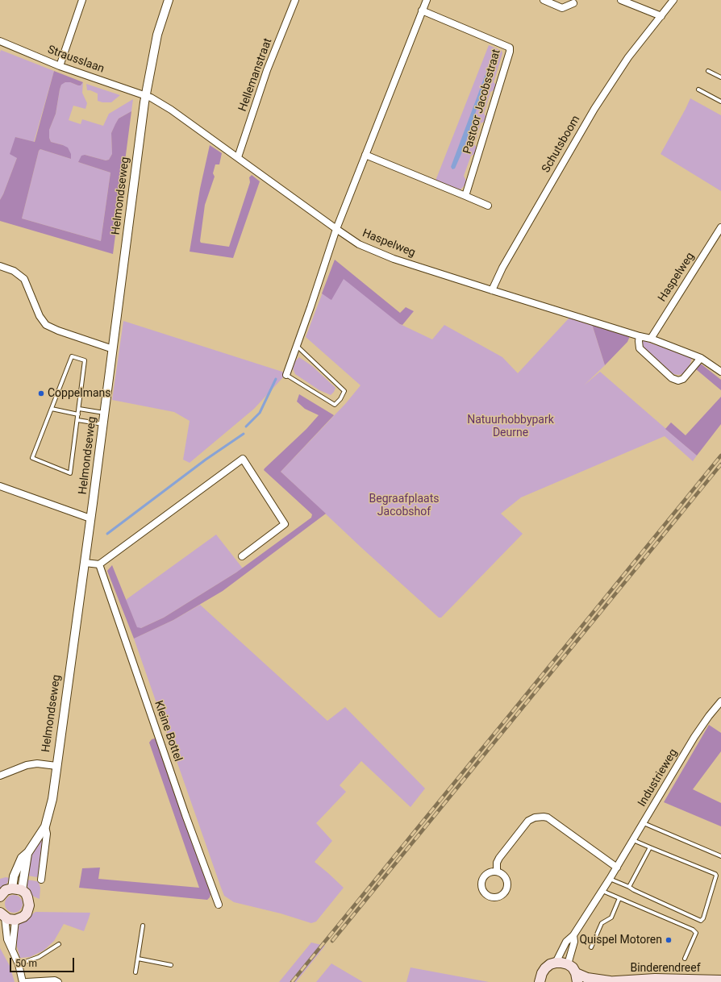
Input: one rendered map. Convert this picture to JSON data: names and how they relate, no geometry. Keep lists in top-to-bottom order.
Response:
{
  "streets": {
    "main road": ["Binderendreef"],
    "street": [
      "Strausslaan",
      "Hellemanstraat",
      "Pastoor Jacobsstraat",
      "Schutsboom",
      "Helmondseweg",
      "Haspelweg",
      "Kleine Bottel",
      "Industrieweg"
    ]
  },
  "crossings": [
    ["Strausslaan", "Helmondseweg"],
    ["Strausslaan", "Haspelweg"],
    ["Hellemanstraat", "Haspelweg"],
    ["Schutsboom", "Haspelweg"],
    ["Helmondseweg", "Haspelweg"]
  ],
  "parks": ["Natuurhobbypark Deurne", "Begraafplaats Jacobshof"],
  "places": ["Coppelmans", "Quispel Motoren"],
  "scale_bar": "50 m"
}
